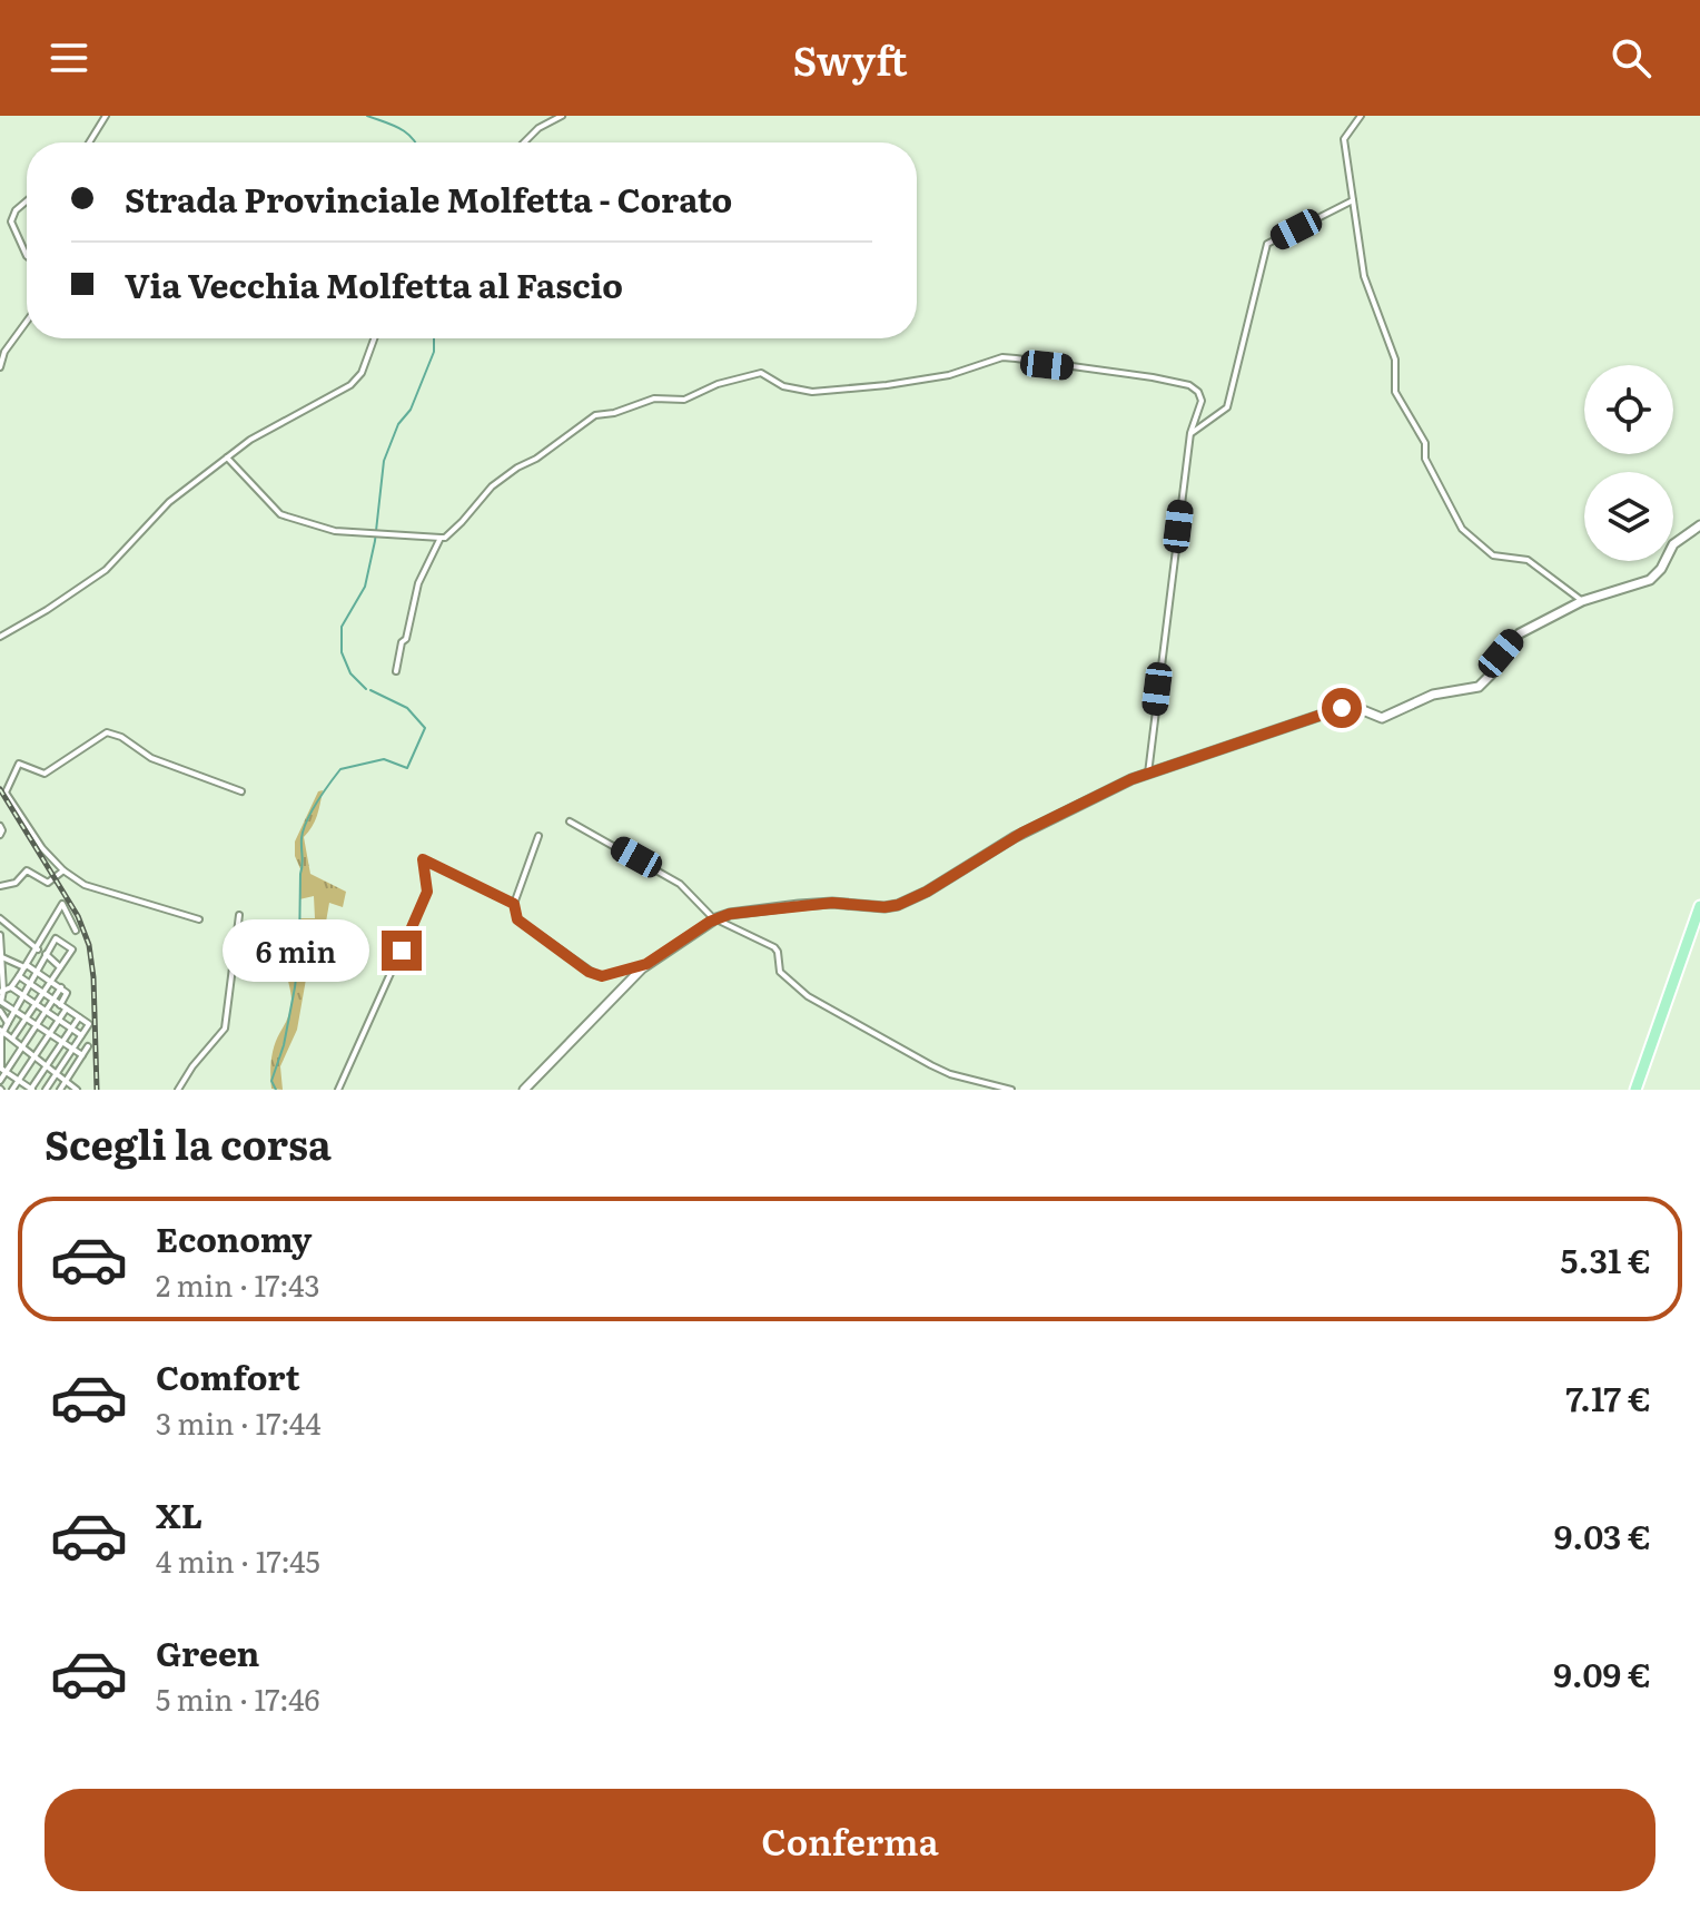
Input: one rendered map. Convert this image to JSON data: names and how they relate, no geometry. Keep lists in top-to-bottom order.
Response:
{
  "page": {
    "header": "Swyft",
    "banner": ["Strada Provinciale Molfetta - Corato", "Via Vecchia Molfetta al Fascio"],
    "bubble": "6 min",
    "heading": "Scegli la corsa",
    "list": [
      {
        "name": "Economy",
        "note": "2 min · 17:43",
        "value": "5.31 €"
      },
      {
        "name": "Comfort",
        "note": "3 min · 17:44",
        "value": "7.17 €"
      },
      {
        "name": "XL",
        "note": "4 min · 17:45",
        "value": "9.03 €"
      },
      {
        "name": "Green",
        "note": "5 min · 17:46",
        "value": "9.09 €"
      }
    ],
    "buttons": "Conferma"
  }
}
